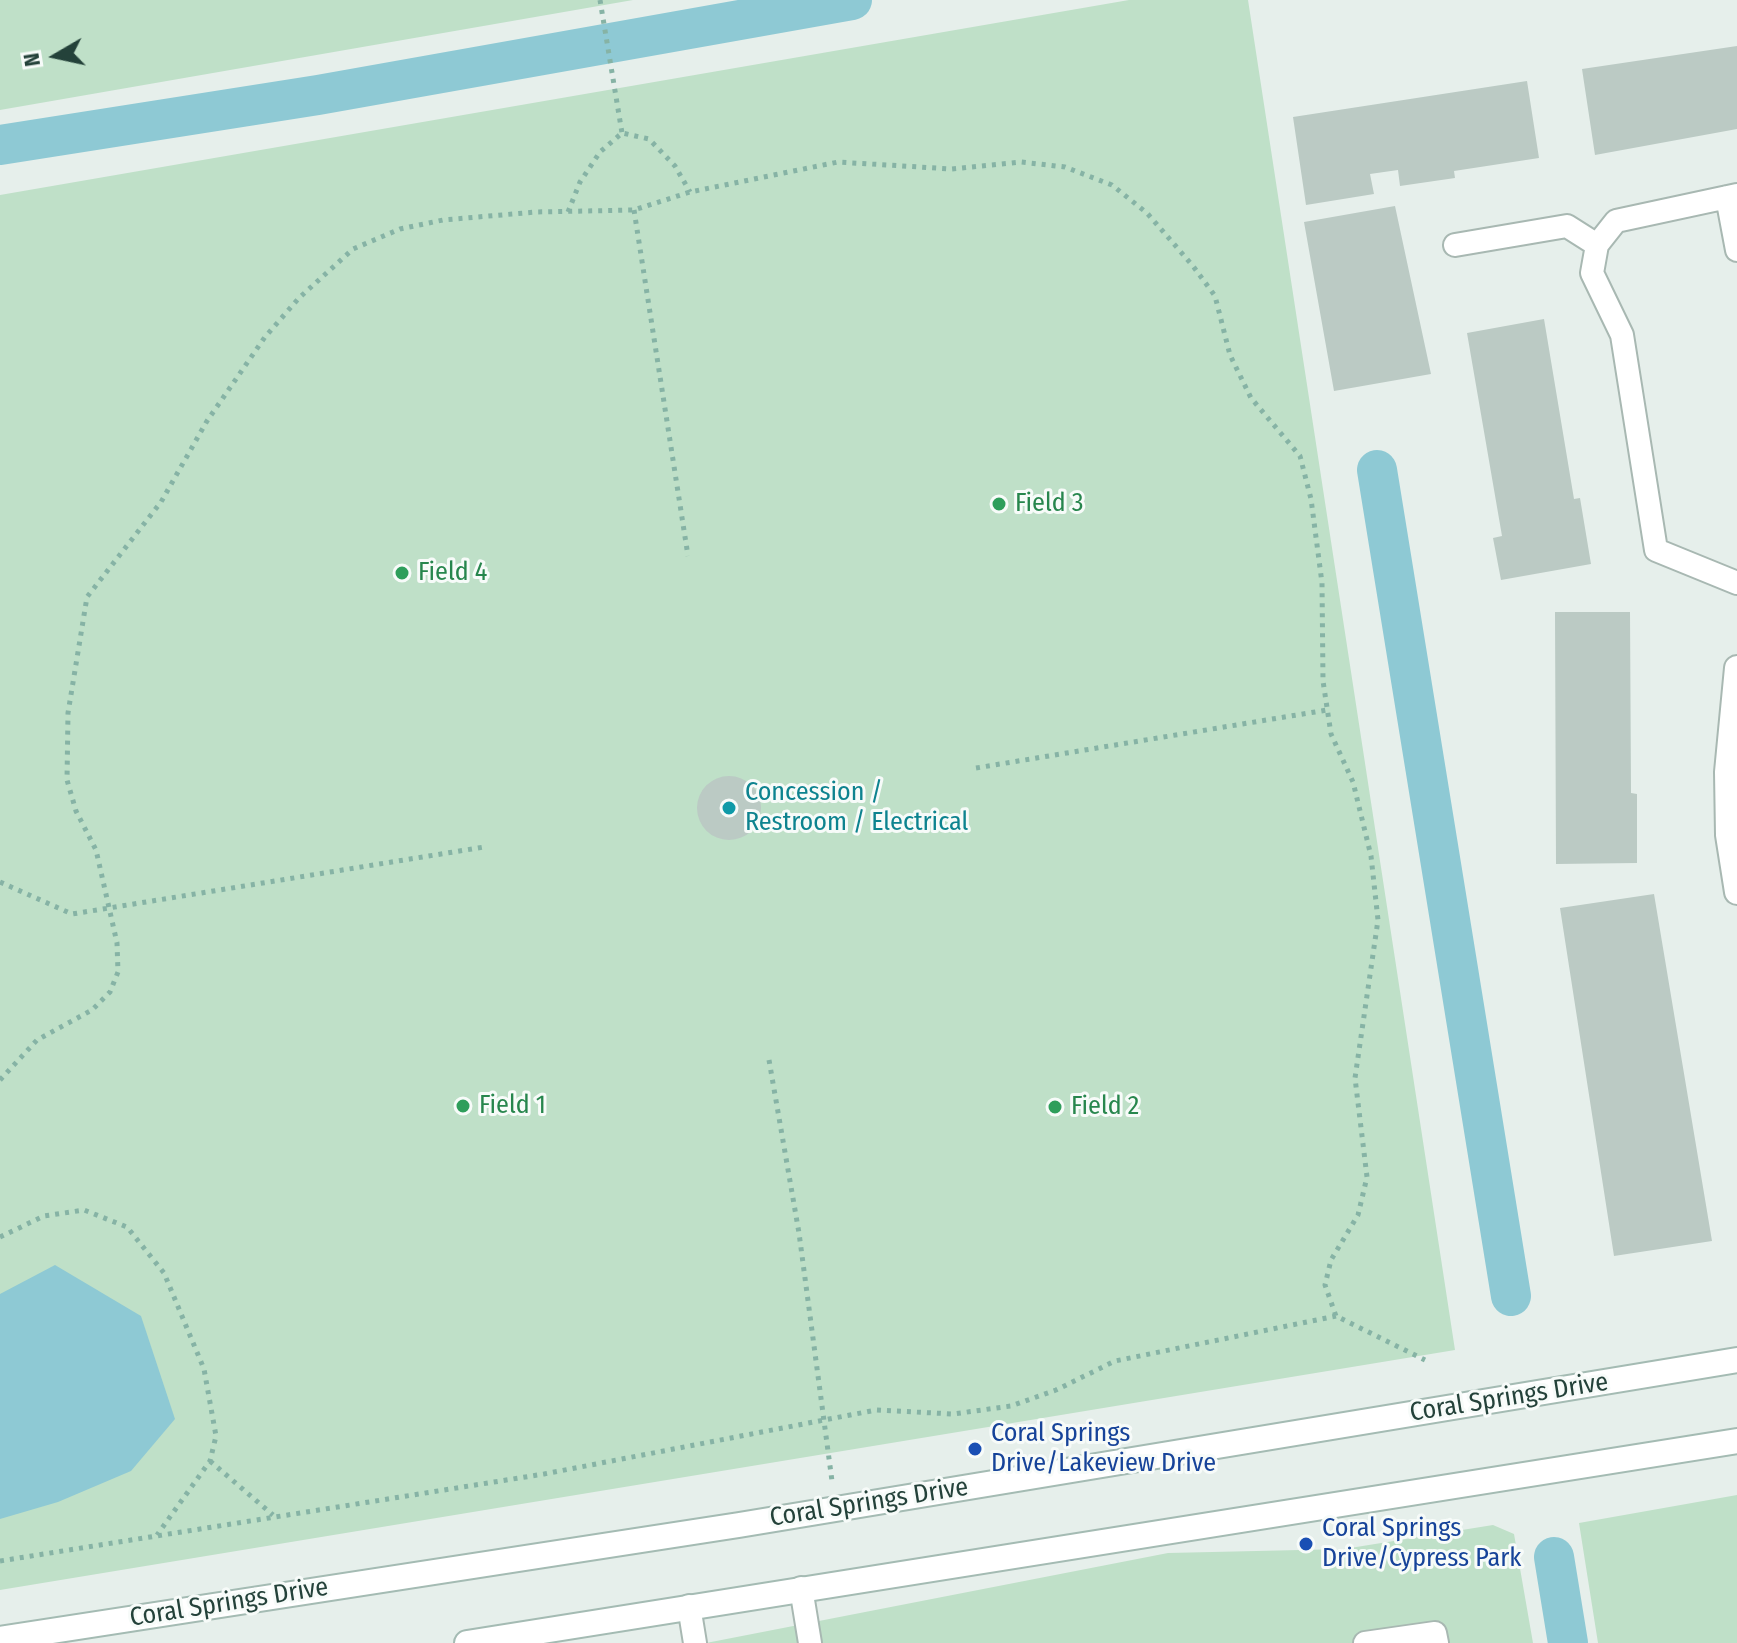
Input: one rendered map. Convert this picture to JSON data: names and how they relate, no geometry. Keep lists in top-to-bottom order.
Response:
{
  "streets": {
    "main road": ["Coral Springs Drive"]
  },
  "places": [
    "Field 3",
    "Field 4",
    "Concession / Restroom / Electrical",
    "Field 1",
    "Field 2",
    "Coral Springs Drive/Lakeview Drive",
    "Coral Springs Drive/Cypress Park"
  ],
  "north": "left"
}
